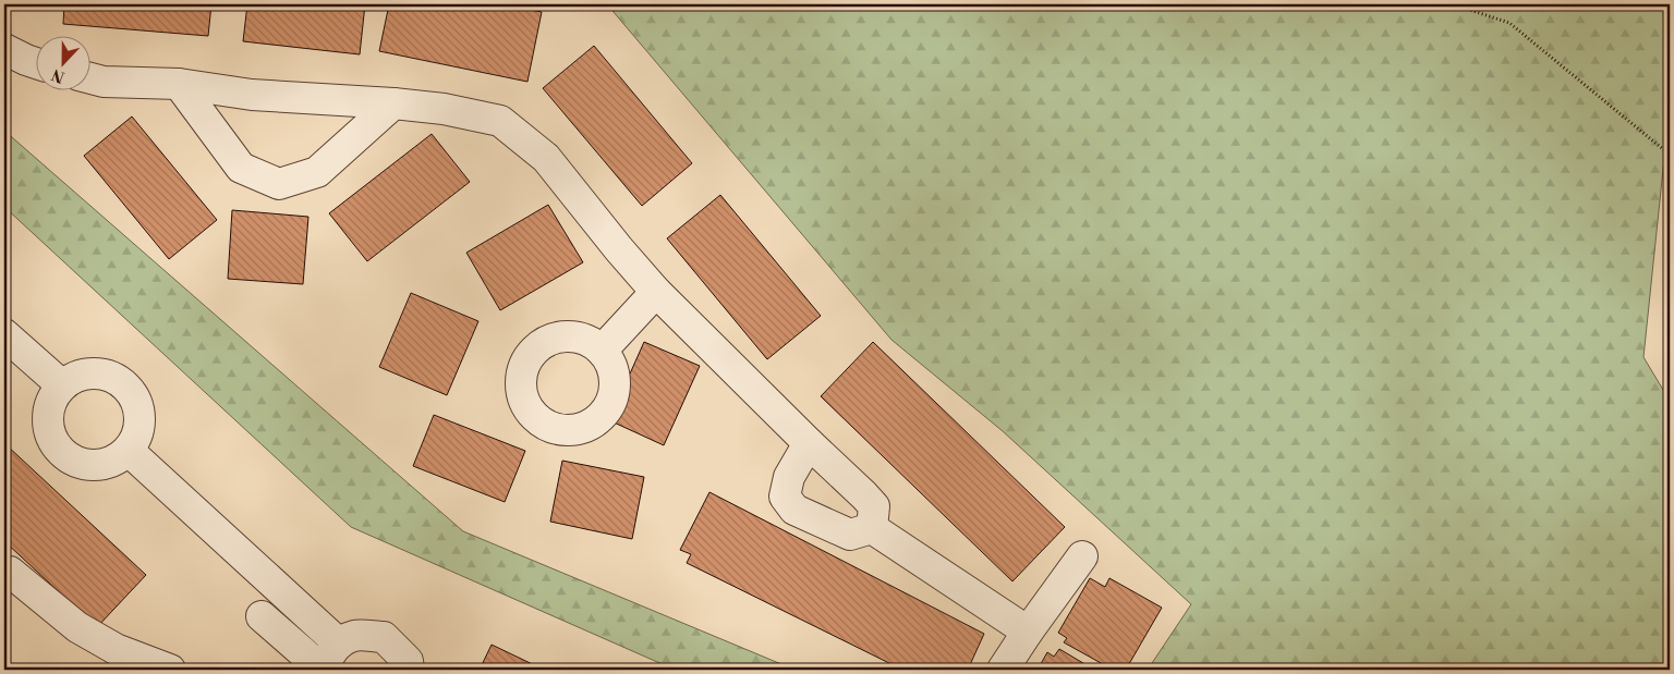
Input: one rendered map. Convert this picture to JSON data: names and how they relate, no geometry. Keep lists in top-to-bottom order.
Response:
{
  "north": "bottom"
}
